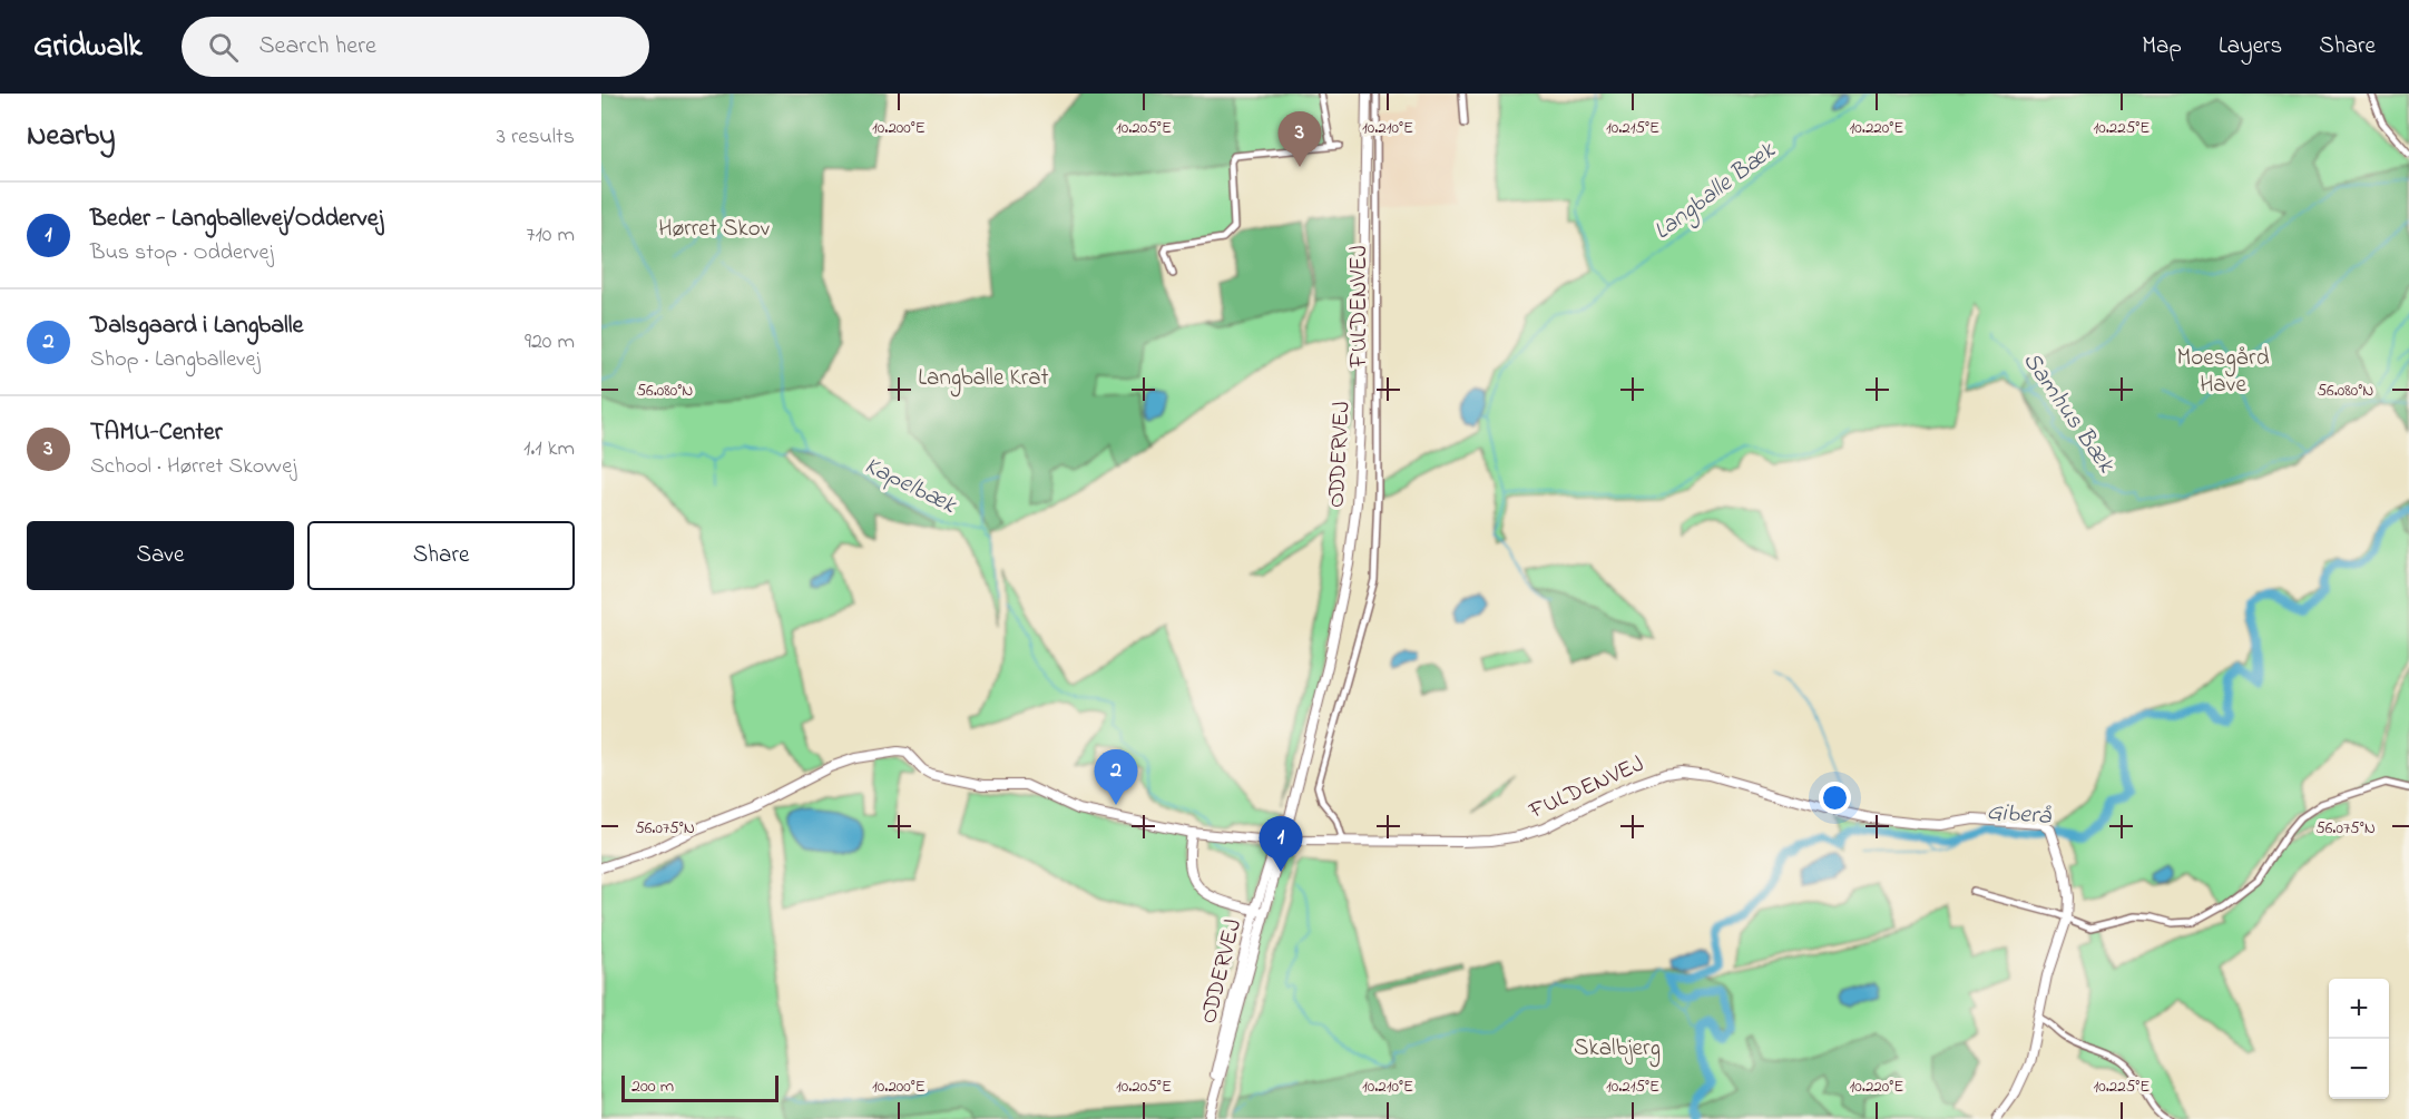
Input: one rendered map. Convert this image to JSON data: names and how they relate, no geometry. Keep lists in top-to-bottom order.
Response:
{
  "streets": {
    "street": ["FULDENVEJ", "ODDERVEJ"]
  },
  "water": [
    "Langballe Bæk",
    "Samhus Bæk",
    "Kapelbæk",
    "Giberå"
  ],
  "parks": [
    "Hørret Skov",
    "Moesgård Have",
    "Langballe Krat",
    "Skalbjerg"
  ],
  "scale_bar": "200 m",
  "page": {
    "header": "Gridwalk",
    "search": "Search here",
    "nav": ["Map", "Layers", "Share"],
    "heading": ["Nearby", "3 results"],
    "pins": ["3", "2", "1"],
    "list": [
      {
        "mark": "1",
        "name": "Beder - Langballevej/Oddervej",
        "note": "Bus stop · Oddervej",
        "value": "710 m"
      },
      {
        "mark": "2",
        "name": "Dalsgaard i Langballe",
        "note": "Shop · Langballevej",
        "value": "920 m"
      },
      {
        "mark": "3",
        "name": "TAMU-Center",
        "note": "School · Hørret Skovvej",
        "value": "1.1 km"
      }
    ],
    "buttons": ["Save", "Share"],
    "map_buttons": ["+", "−"],
    "scale": "200 m"
  },
  "coordinates": [
    "10.200°E",
    "10.205°E",
    "10.210°E",
    "10.215°E",
    "10.220°E",
    "10.225°E",
    "56.080°N",
    "56.075°N"
  ]
}
